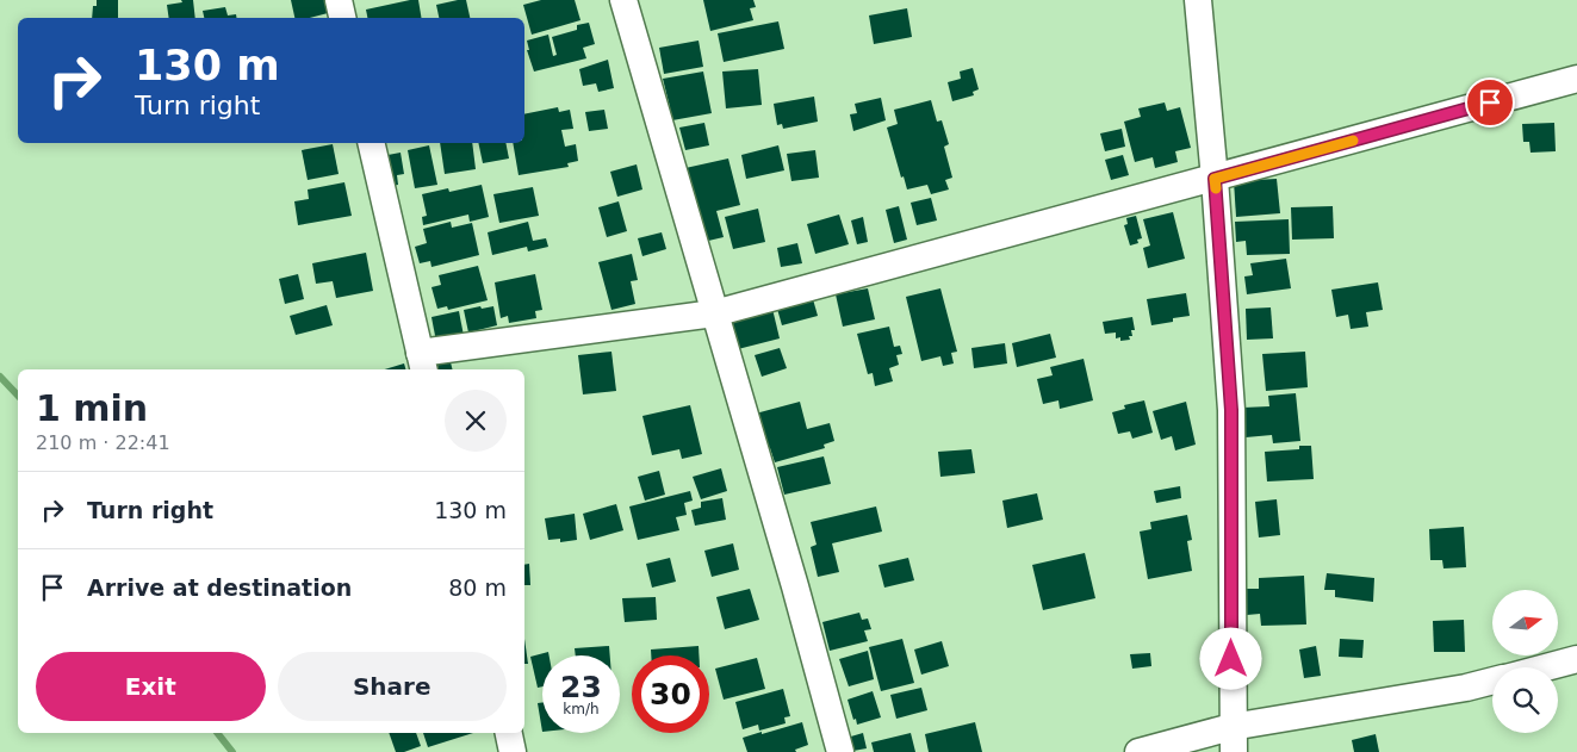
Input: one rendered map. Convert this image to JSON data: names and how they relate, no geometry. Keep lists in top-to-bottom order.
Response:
{
  "north": "right",
  "page": {
    "turn": ["130 m", "Turn right"],
    "heading": ["1 min", "210 m · 22:41"],
    "list": [
      {
        "name": "Turn right",
        "value": "130 m"
      },
      {
        "name": "Arrive at destination",
        "value": "80 m"
      }
    ],
    "buttons": ["Exit", "Share"],
    "speed": "23 km/h",
    "limit": "30"
  }
}
